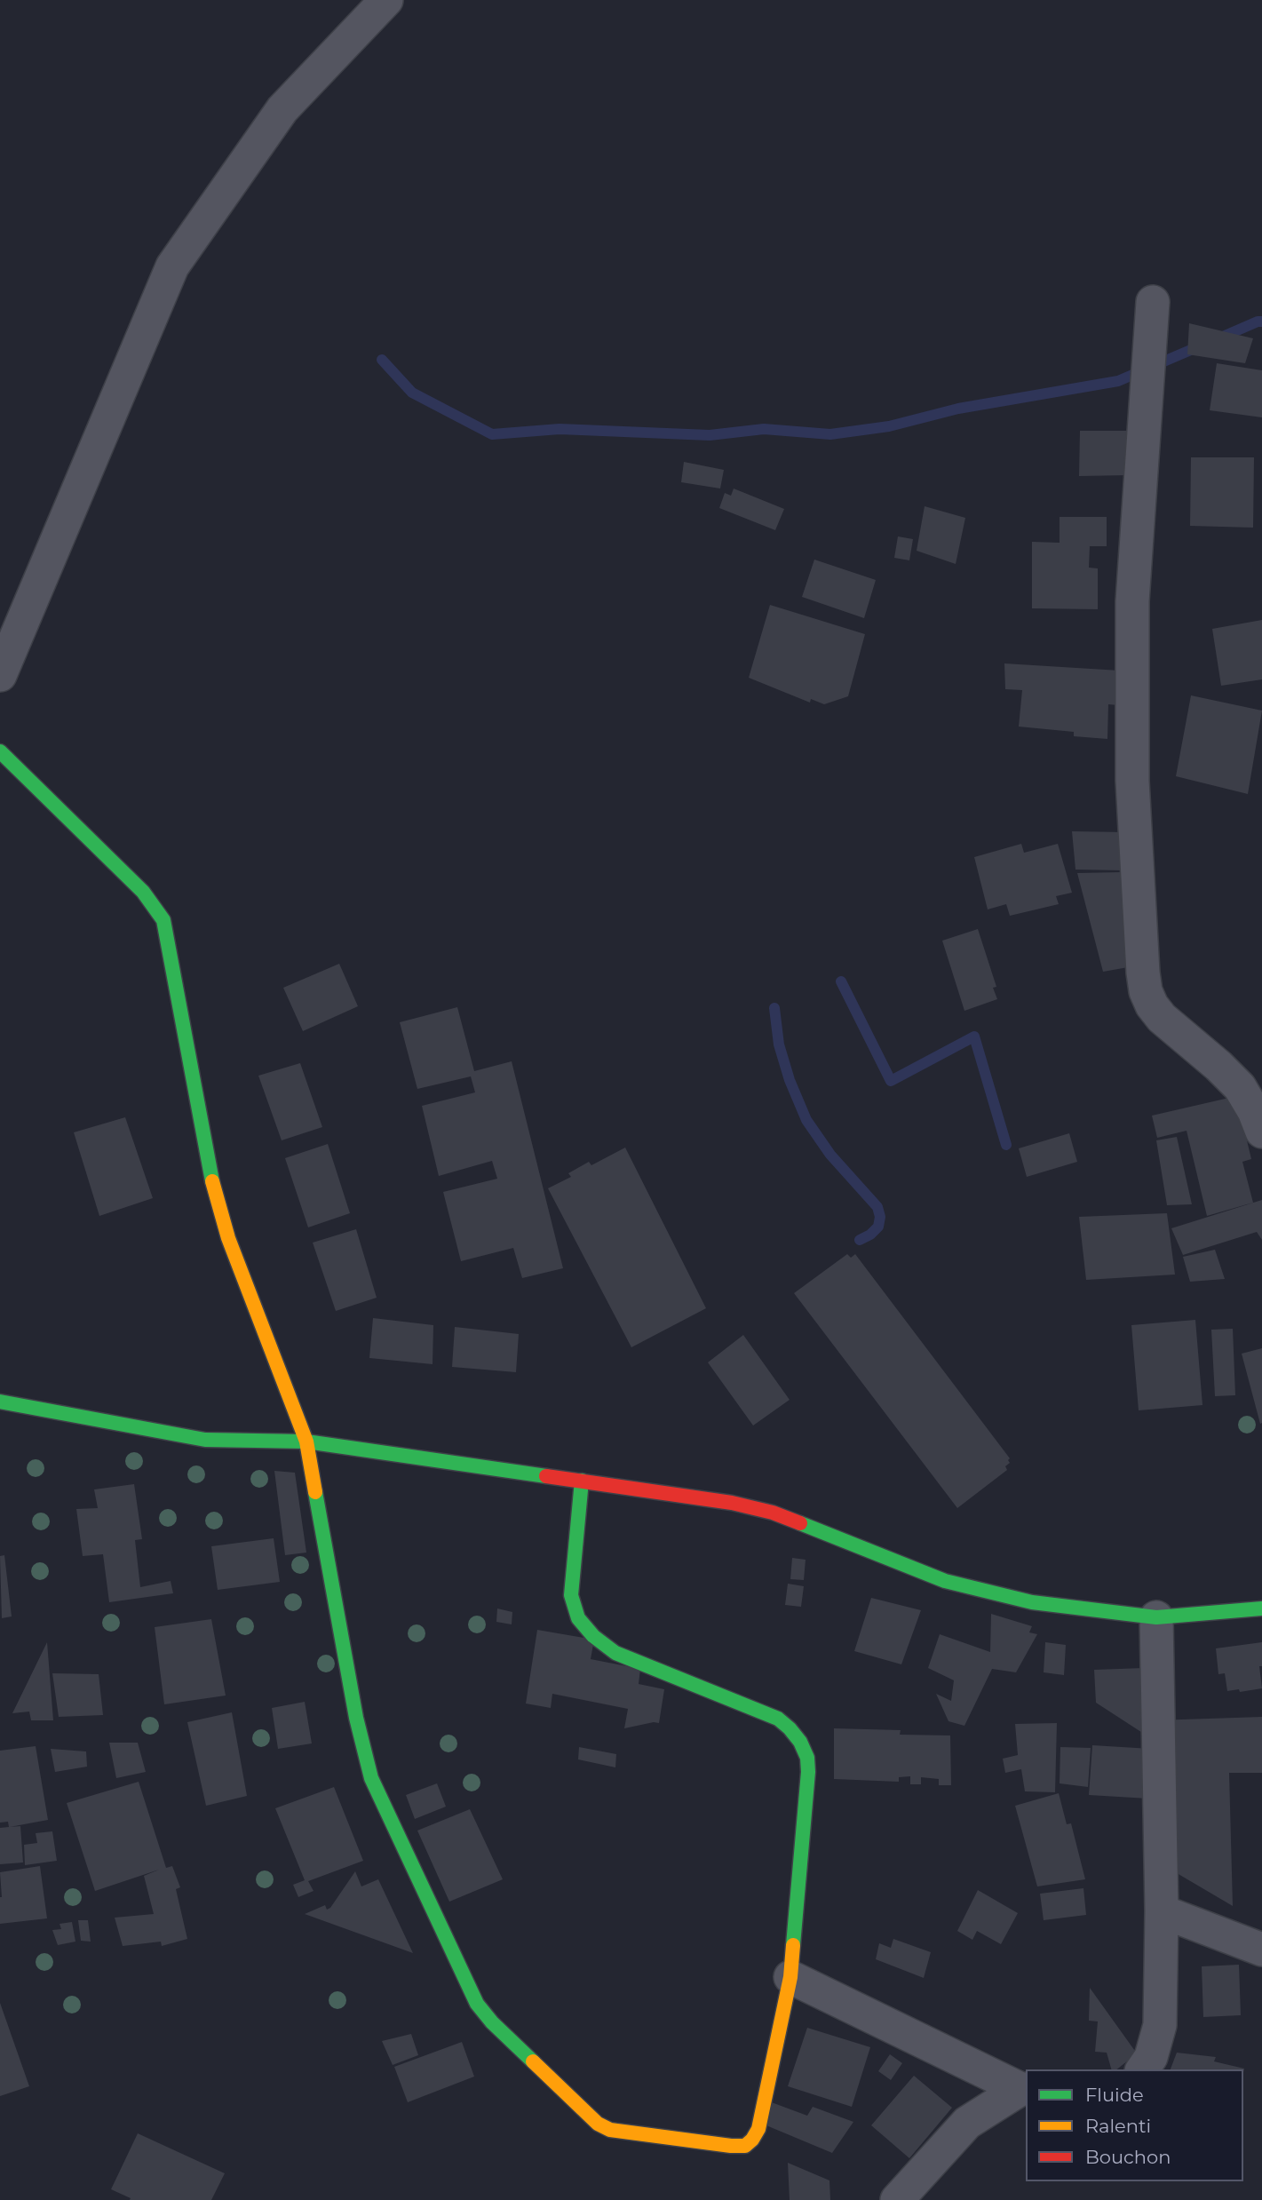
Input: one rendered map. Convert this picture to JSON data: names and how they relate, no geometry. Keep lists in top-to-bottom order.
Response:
{
  "legend": ["Fluide", "Ralenti", "Bouchon"]
}
